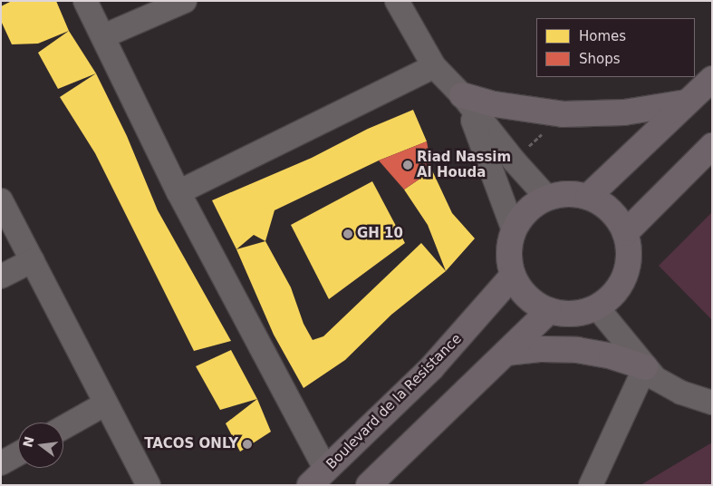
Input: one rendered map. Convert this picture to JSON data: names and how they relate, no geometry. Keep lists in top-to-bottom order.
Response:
{
  "streets": {
    "main road": ["Boulevard de la Resistance"]
  },
  "places": ["Riad Nassim Al Houda", "GH 10", "TACOS ONLY"],
  "legend": ["Homes", "Shops"],
  "north": "left"
}
